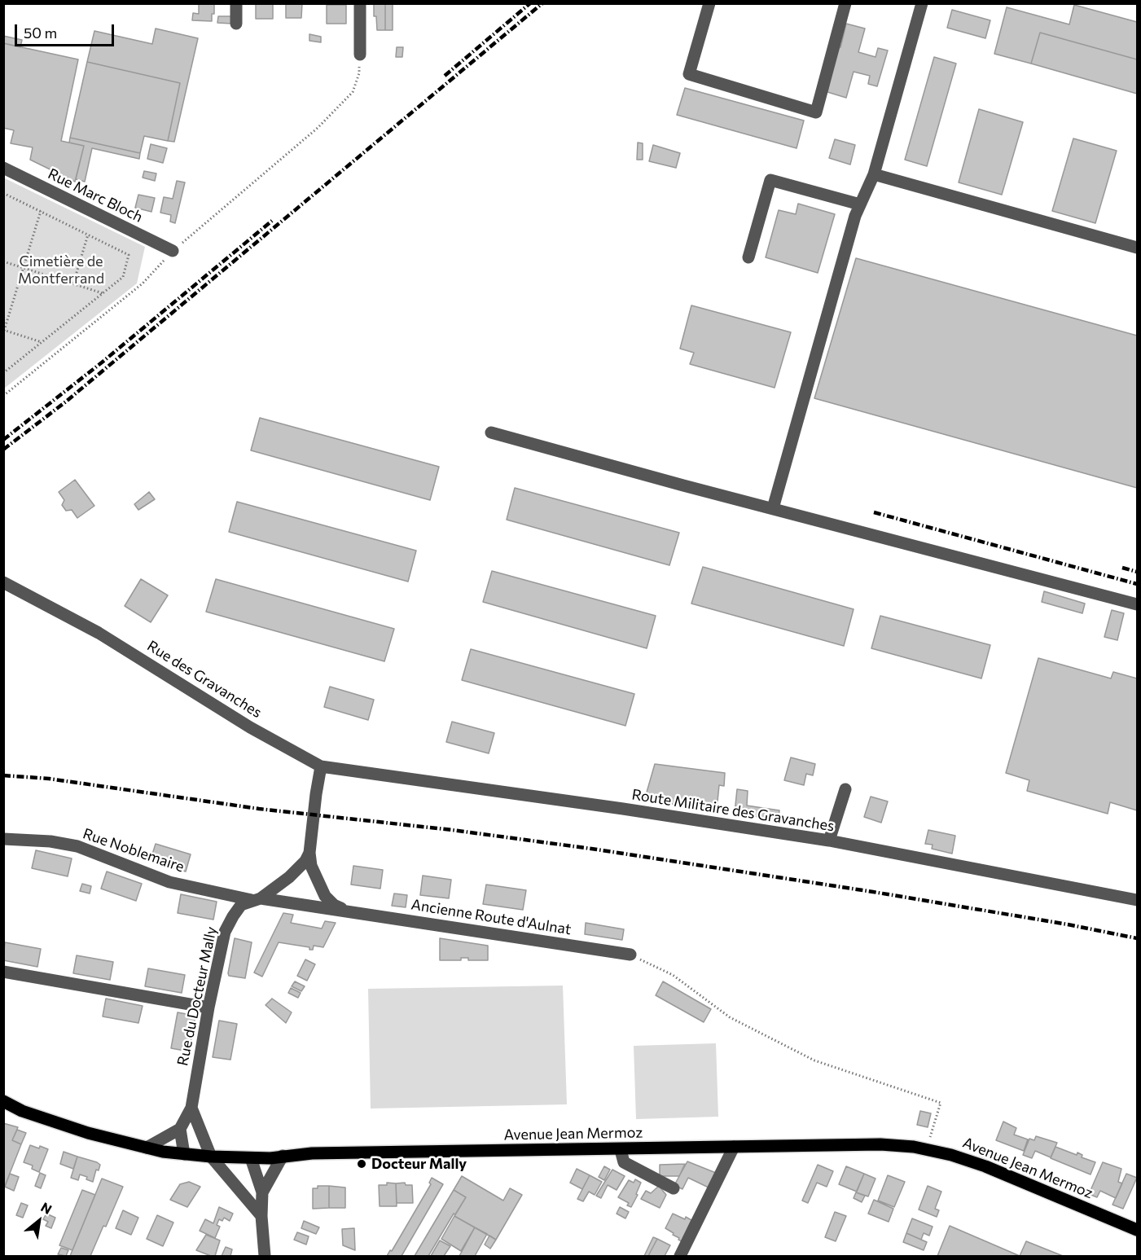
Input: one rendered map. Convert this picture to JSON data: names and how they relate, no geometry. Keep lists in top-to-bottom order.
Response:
{
  "streets": {
    "main road": ["Avenue Jean Mermoz"],
    "street": [
      "Rue Marc Bloch",
      "Rue des Gravanches",
      "Route Militaire des Gravanches",
      "Rue Noblemaire",
      "Ancienne Route d'Aulnat",
      "Rue du Docteur Mally"
    ]
  },
  "crossings": [
    ["Rue des Gravanches", "Route Militaire des Gravanches"],
    ["Rue Noblemaire", "Ancienne Route d'Aulnat"],
    ["Rue Noblemaire", "Rue du Docteur Mally"],
    ["Ancienne Route d'Aulnat", "Rue du Docteur Mally"]
  ],
  "parks": ["Cimetière de Montferrand"],
  "places": ["Docteur Mally"],
  "scale_bar": "50 m",
  "north": "top right"
}
